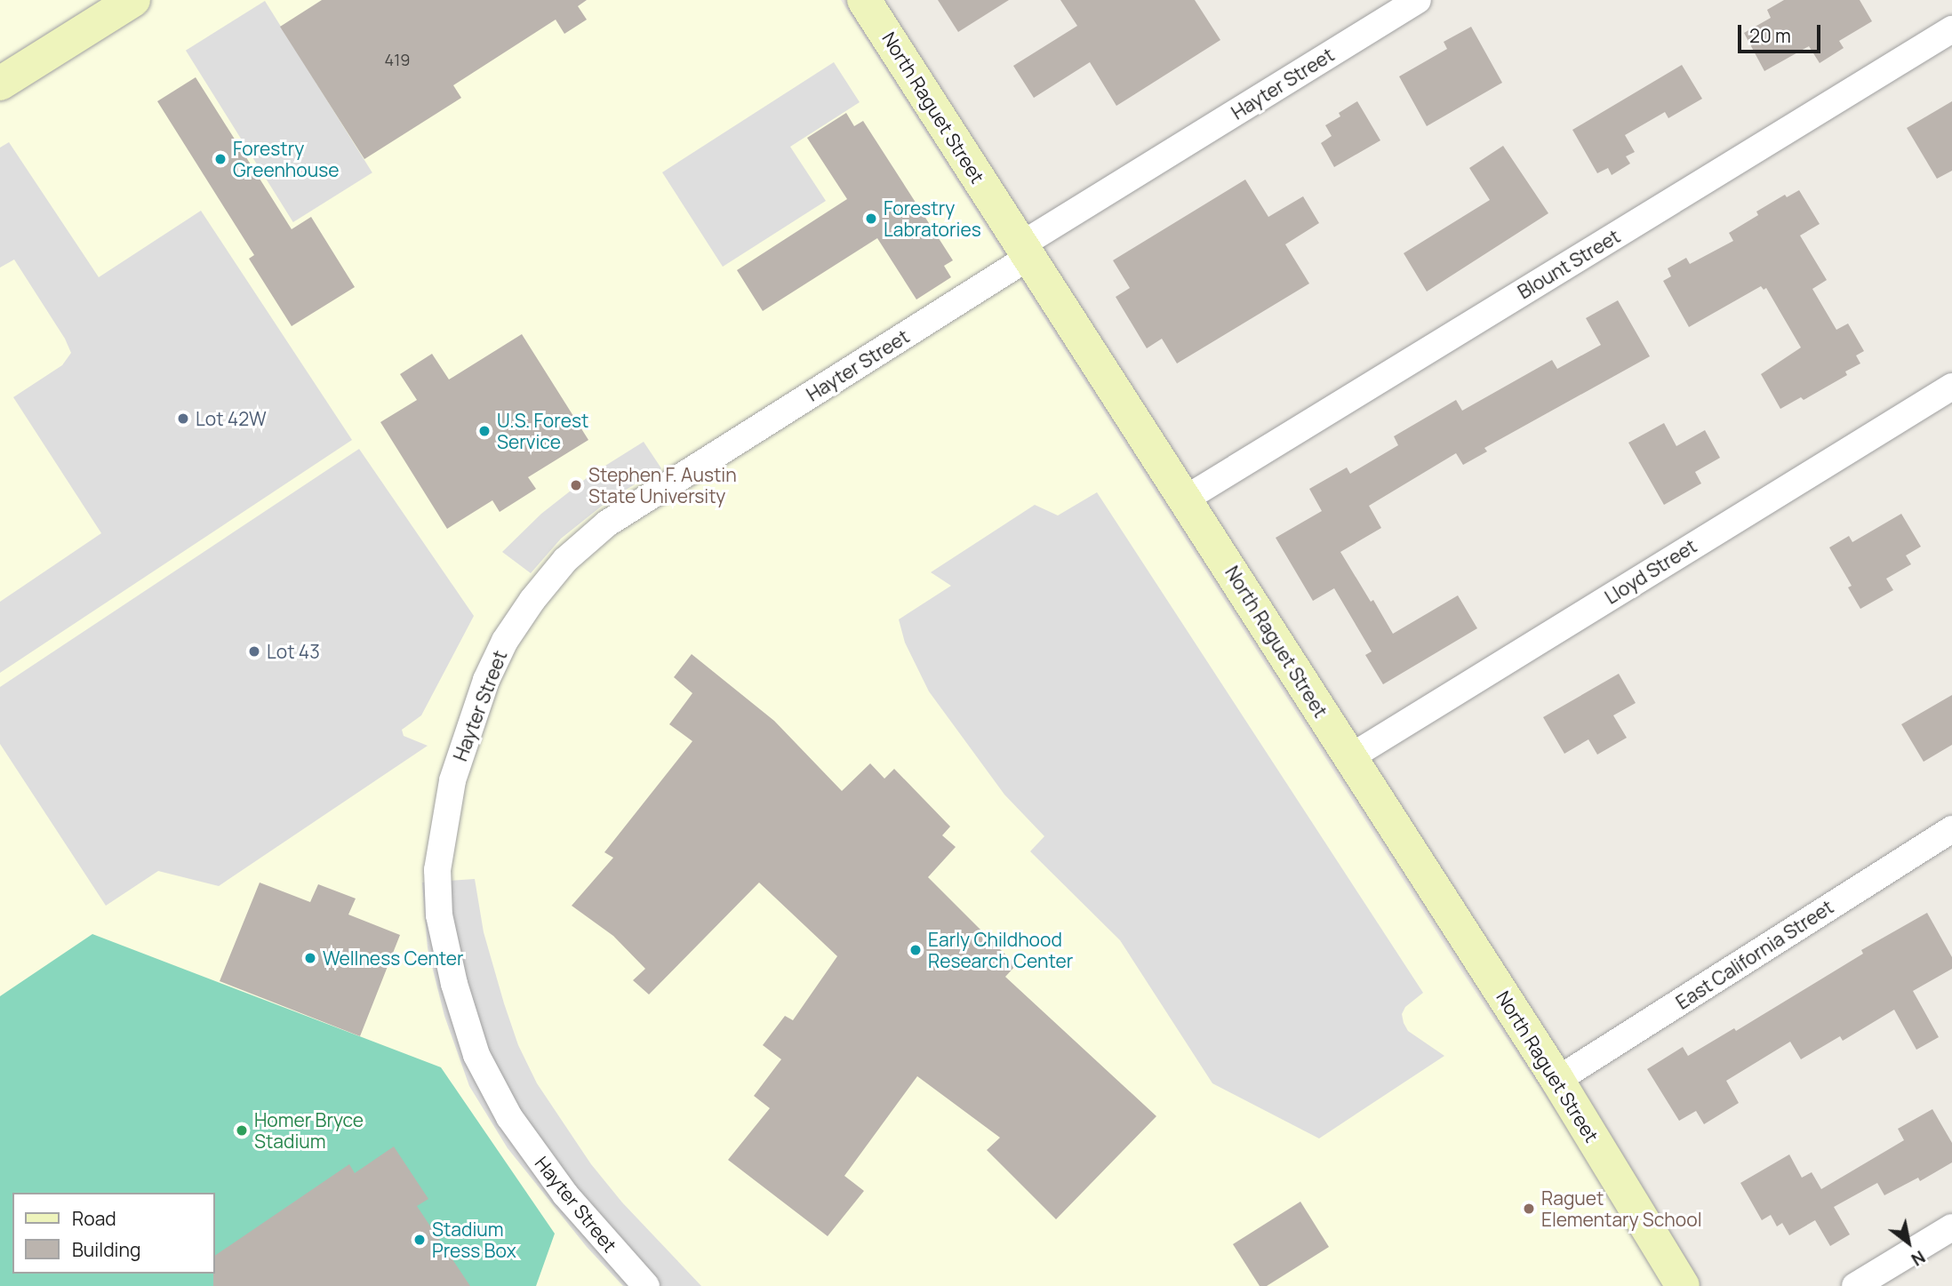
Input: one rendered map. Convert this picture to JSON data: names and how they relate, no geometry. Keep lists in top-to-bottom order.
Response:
{
  "streets": {
    "street": [
      "Hayter Street",
      "North Raguet Street",
      "Blount Street",
      "Lloyd Street",
      "East California Street"
    ]
  },
  "crossings": [
    ["Hayter Street", "North Raguet Street"],
    ["North Raguet Street", "Blount Street"],
    ["North Raguet Street", "Lloyd Street"],
    ["North Raguet Street", "East California Street"]
  ],
  "places": [
    "Forestry Greenhouse",
    "Forestry Labratories",
    "Lot 42W",
    "U.S. Forest Service",
    "Stephen F. Austin State University",
    "Lot 43",
    "Early Childhood Research Center",
    "Wellness Center",
    "Homer Bryce Stadium",
    "Raguet Elementary School",
    "Stadium Press Box"
  ],
  "house_numbers": ["419"],
  "legend": ["Road", "Building"],
  "scale_bar": "20 m",
  "north": "bottom right"
}
